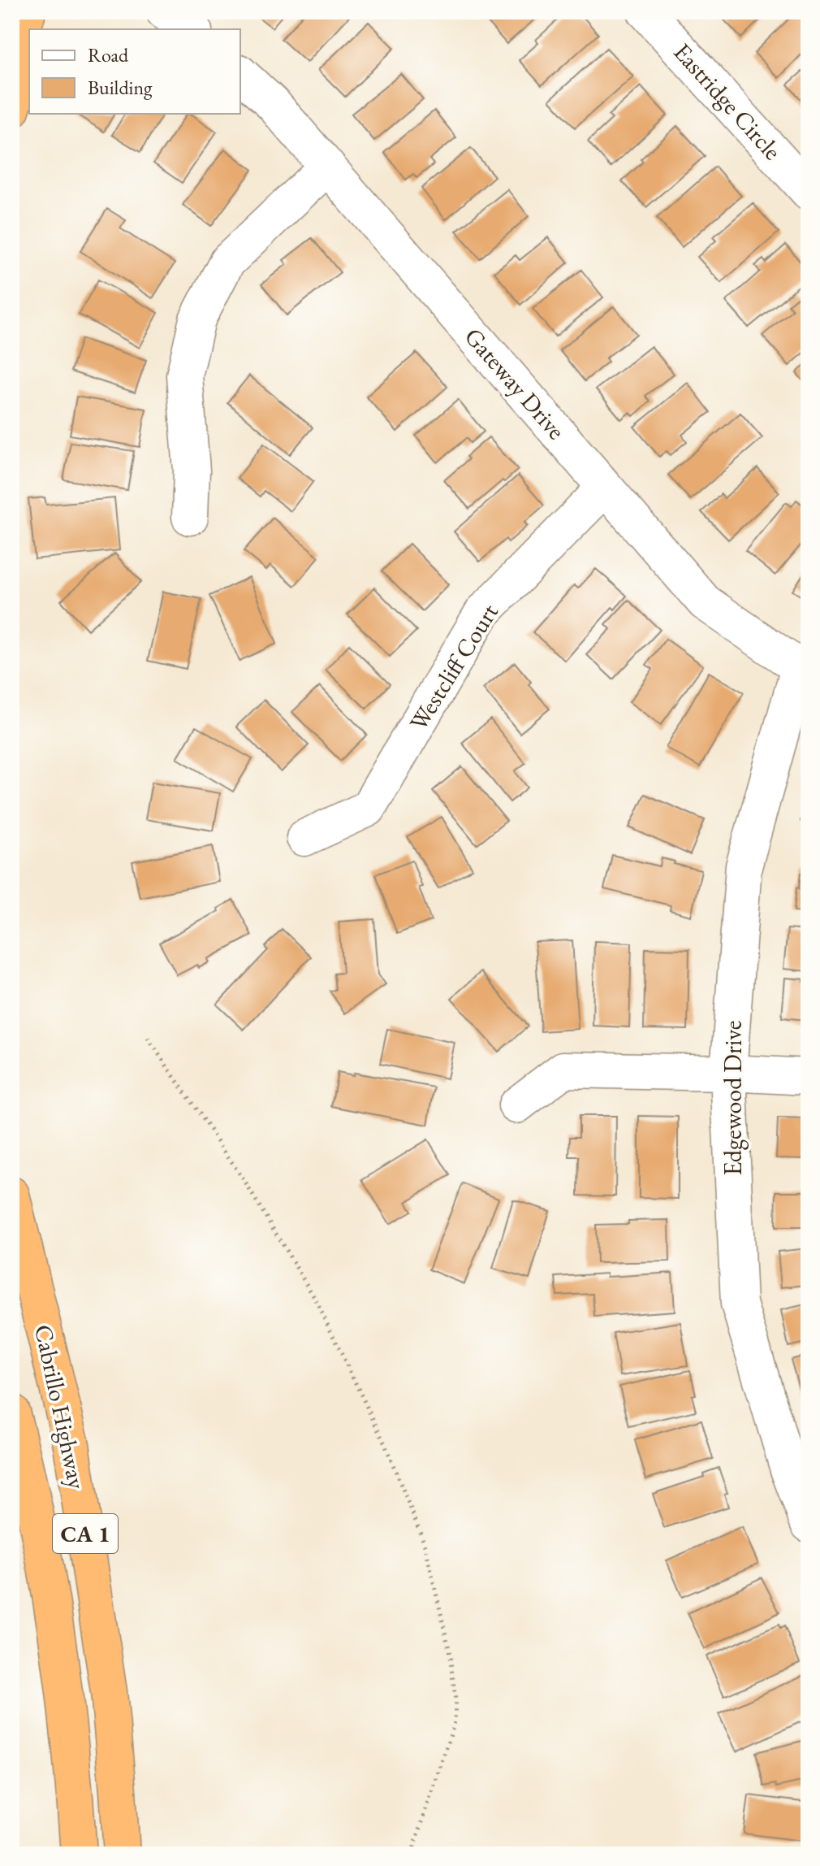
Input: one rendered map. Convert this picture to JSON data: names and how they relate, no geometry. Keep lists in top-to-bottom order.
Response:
{
  "streets": {
    "highway": ["Cabrillo Highway", "CA 1"],
    "street": [
      "Eastridge Circle",
      "Gateway Drive",
      "Westcliff Court",
      "Edgewood Drive"
    ]
  },
  "crossings": [
    ["Gateway Drive", "Westcliff Court"],
    ["Gateway Drive", "Edgewood Drive"]
  ],
  "legend": ["Road", "Building"]
}
